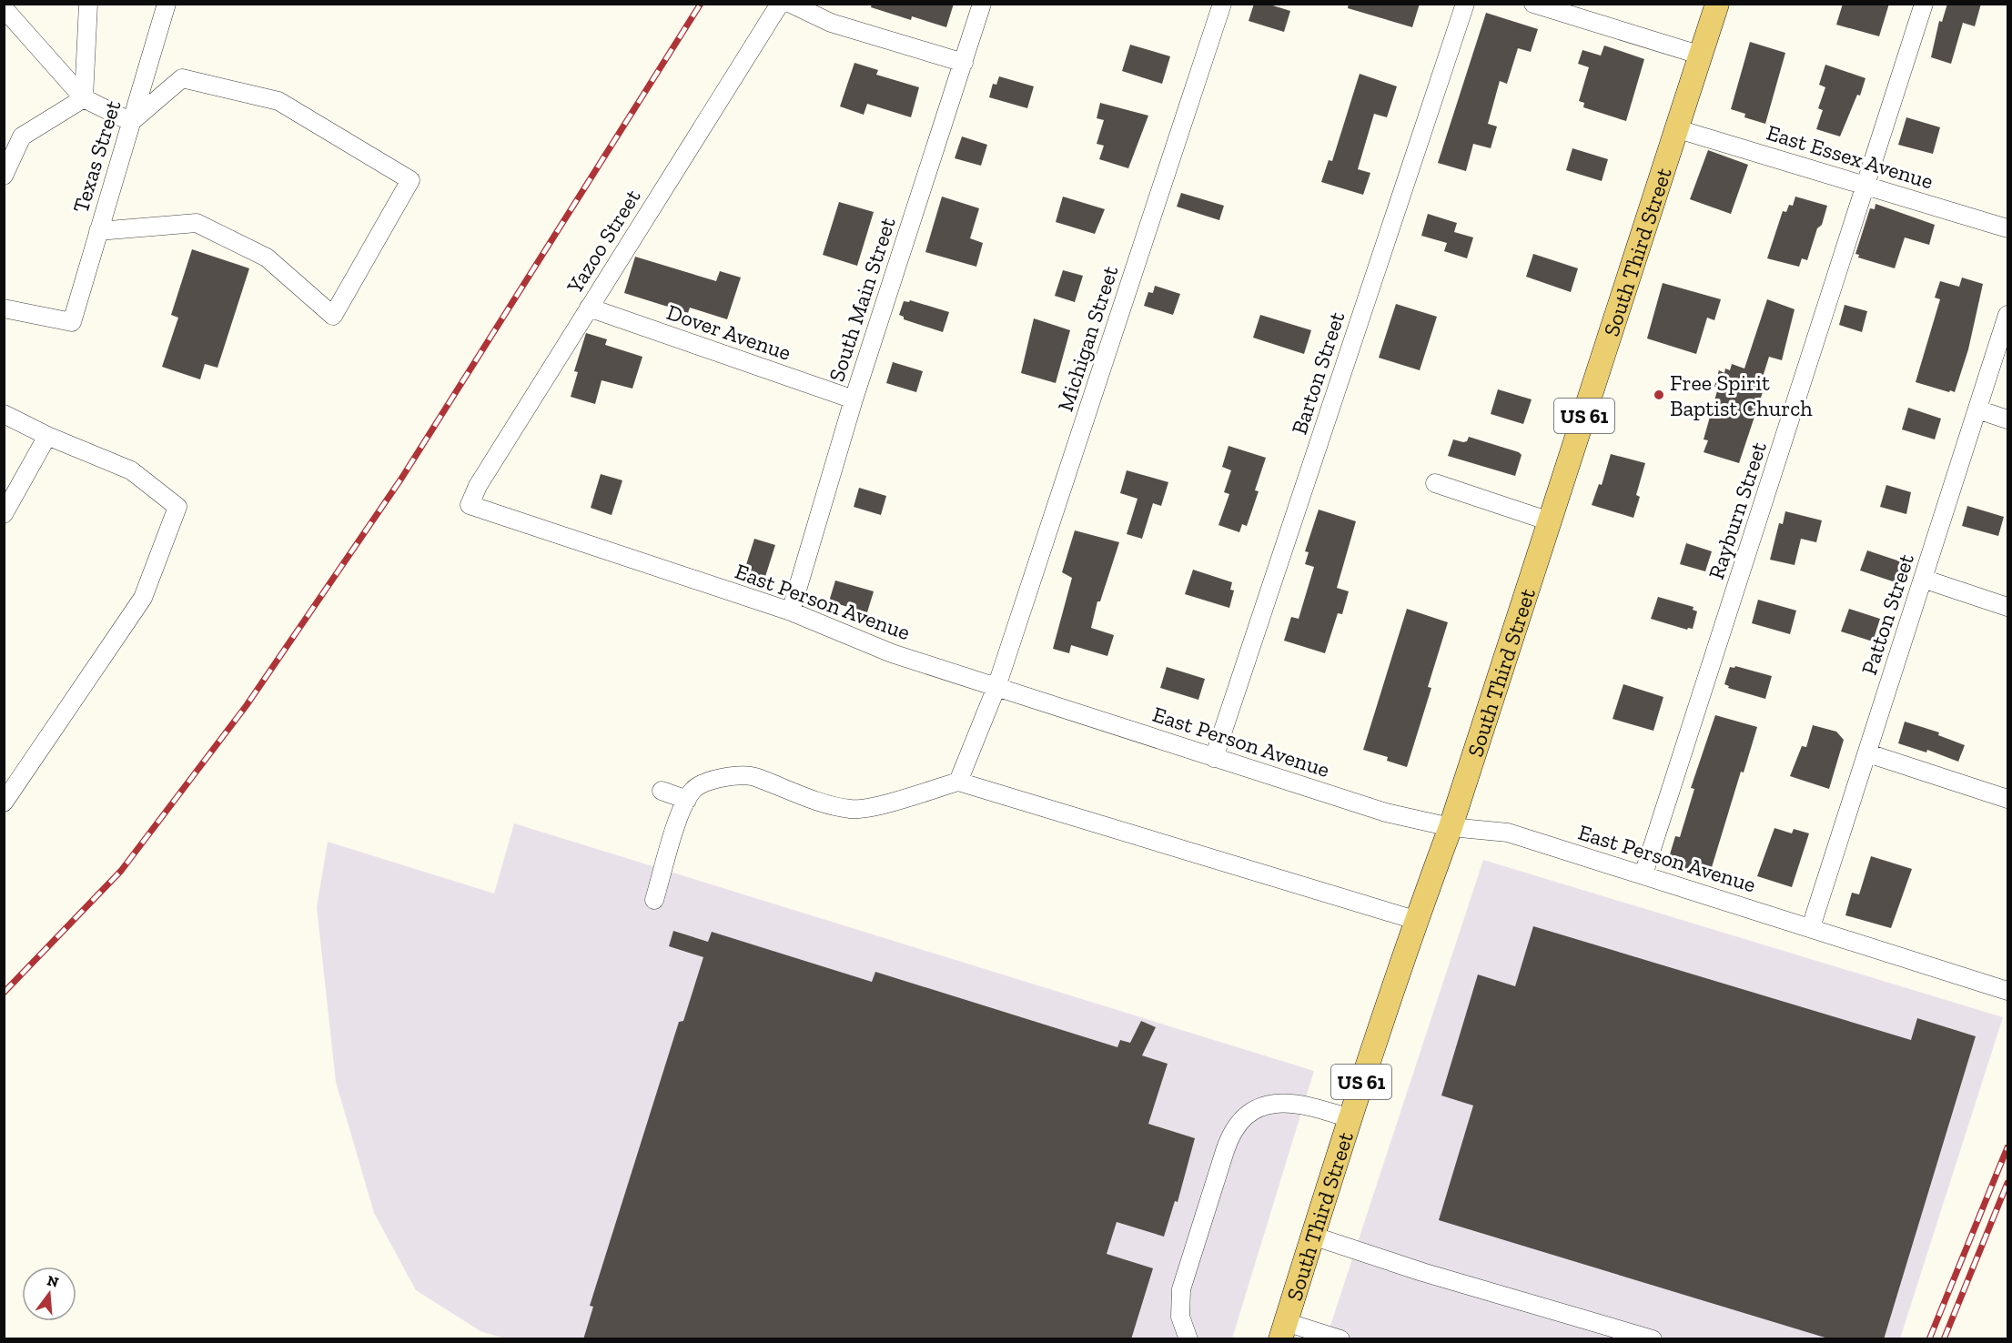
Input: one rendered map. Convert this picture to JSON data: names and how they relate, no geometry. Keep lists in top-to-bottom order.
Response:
{
  "streets": {
    "main road": ["South Third Street", "US 61"],
    "street": [
      "Texas Street",
      "East Essex Avenue",
      "Yazoo Street",
      "South Main Street",
      "Dover Avenue",
      "Michigan Street",
      "Barton Street",
      "Rayburn Street",
      "East Person Avenue",
      "Patton Street"
    ]
  },
  "crossings": [
    ["East Essex Avenue", "South Third Street"],
    ["East Essex Avenue", "Rayburn Street"],
    ["Yazoo Street", "Dover Avenue"],
    ["Yazoo Street", "East Person Avenue"],
    ["South Third Street", "East Person Avenue"],
    ["South Main Street", "Dover Avenue"],
    ["South Main Street", "East Person Avenue"],
    ["Michigan Street", "East Person Avenue"],
    ["Barton Street", "East Person Avenue"],
    ["Rayburn Street", "East Person Avenue"],
    ["East Person Avenue", "Patton Street"]
  ],
  "places": ["Free Spirit Baptist Church"],
  "north": "top"
}
